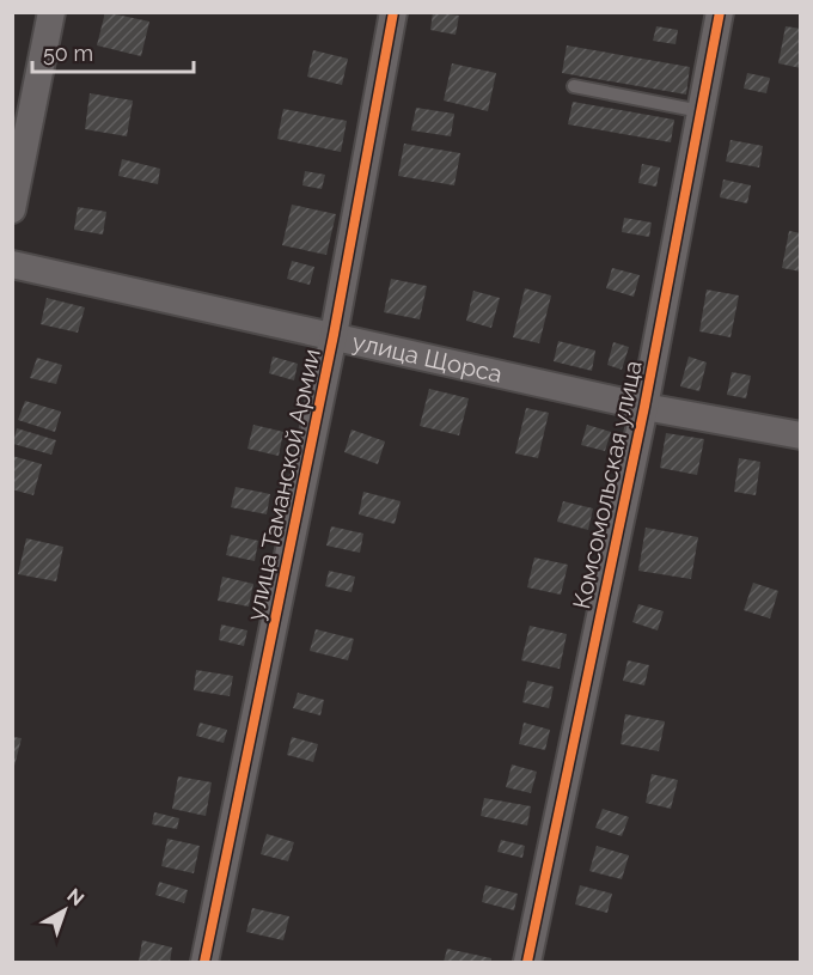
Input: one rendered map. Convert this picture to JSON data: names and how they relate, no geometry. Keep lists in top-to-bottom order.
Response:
{
  "streets": {
    "street": ["улица Щорса", "улица Таманской Армии", "Комсомольская улица"]
  },
  "crossings": [
    ["улица Щорса", "улица Таманской Армии"],
    ["улица Щорса", "Комсомольская улица"]
  ],
  "scale_bar": "50 m",
  "north": "top right"
}
